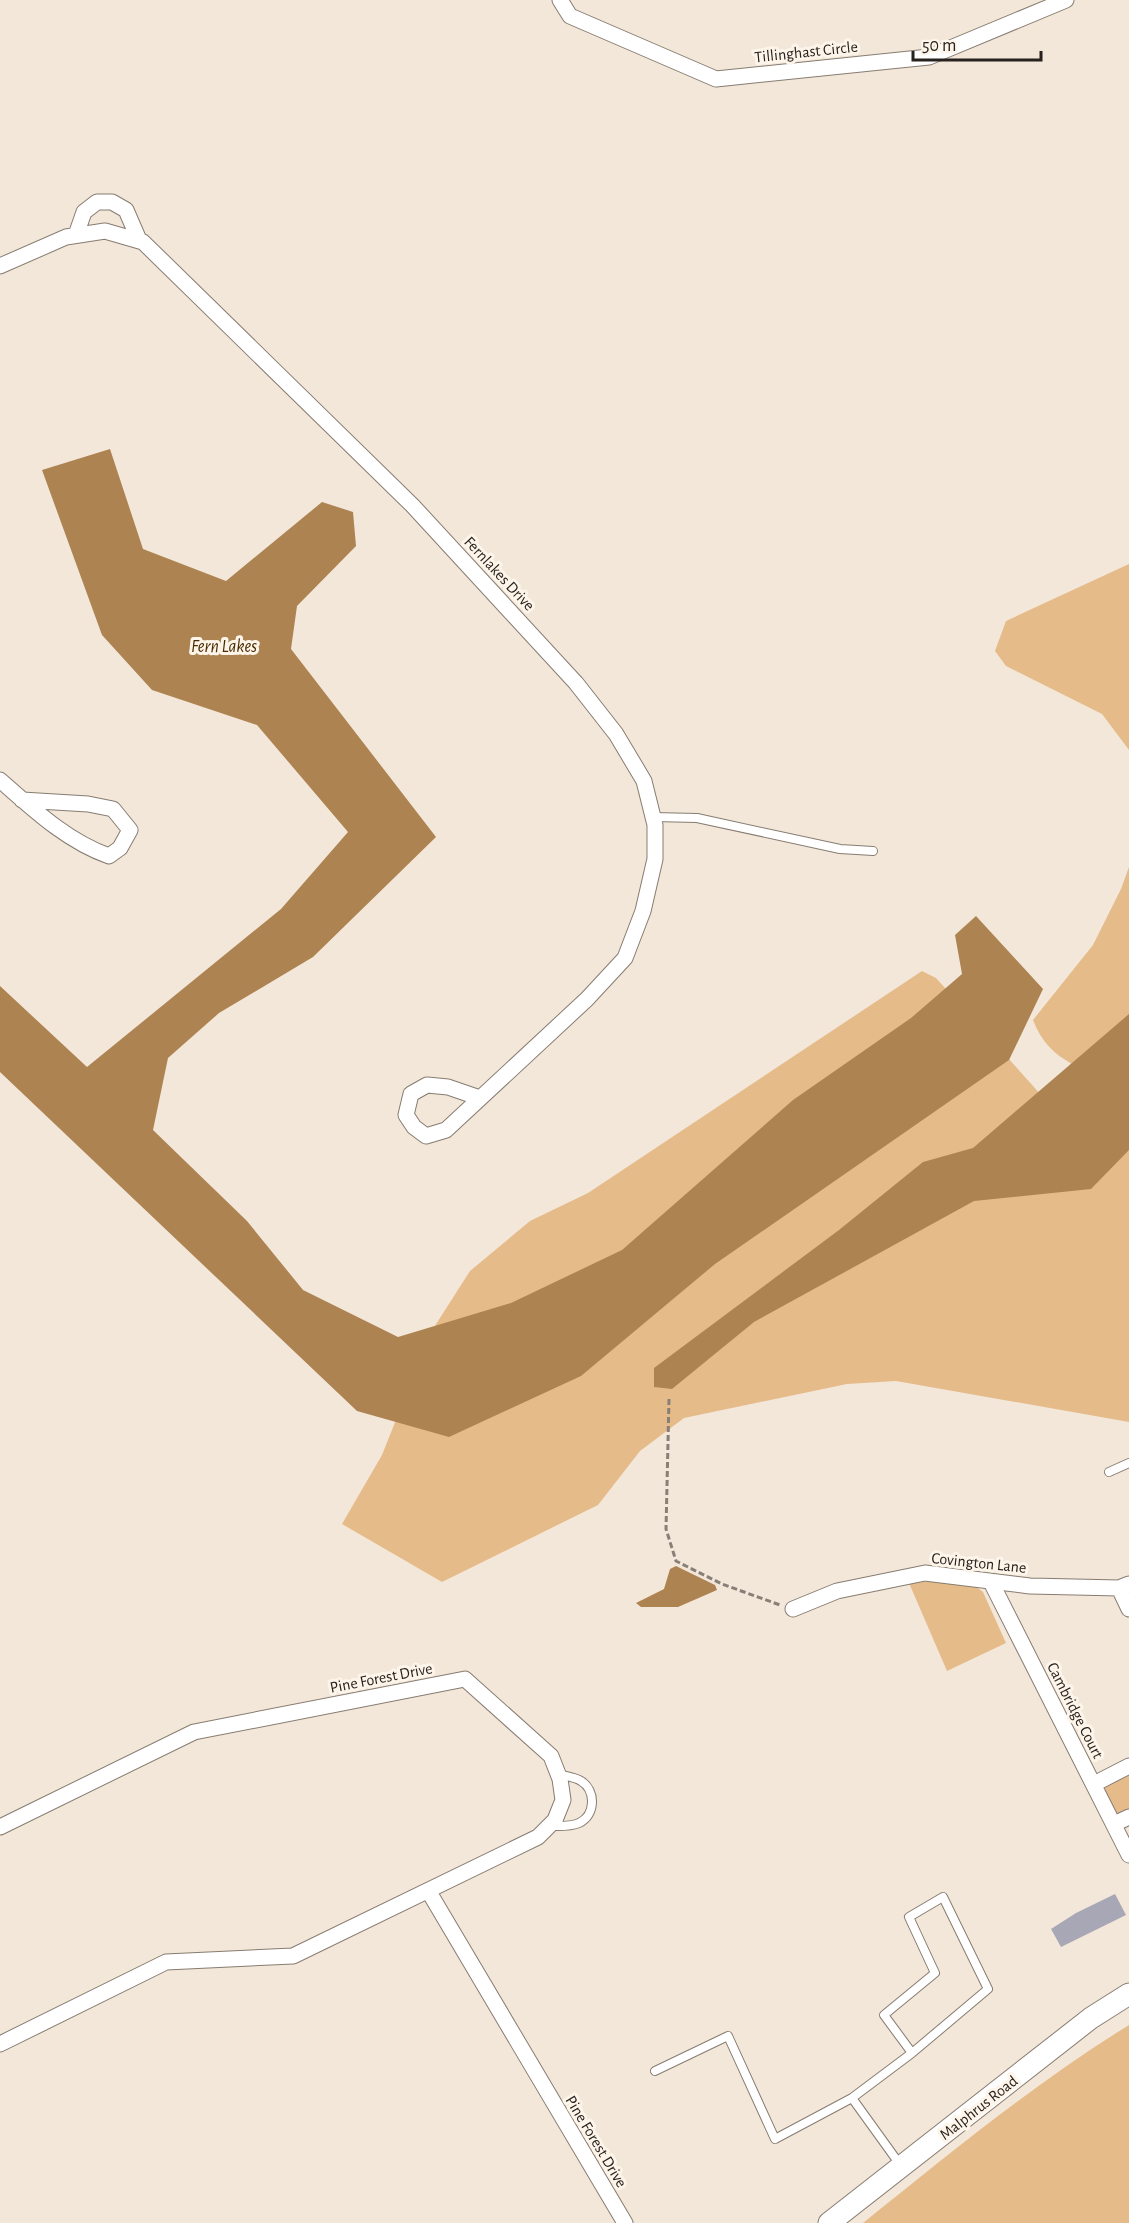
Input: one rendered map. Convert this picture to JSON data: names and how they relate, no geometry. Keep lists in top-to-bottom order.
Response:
{
  "streets": {
    "street": [
      "Tillinghast Circle",
      "Fernlakes Drive",
      "Covington Lane",
      "Pine Forest Drive",
      "Cambridge Court",
      "Malphrus Road"
    ]
  },
  "crossings": [
    ["Covington Lane", "Cambridge Court"]
  ],
  "water": ["Fern Lakes"],
  "scale_bar": "50 m"
}
